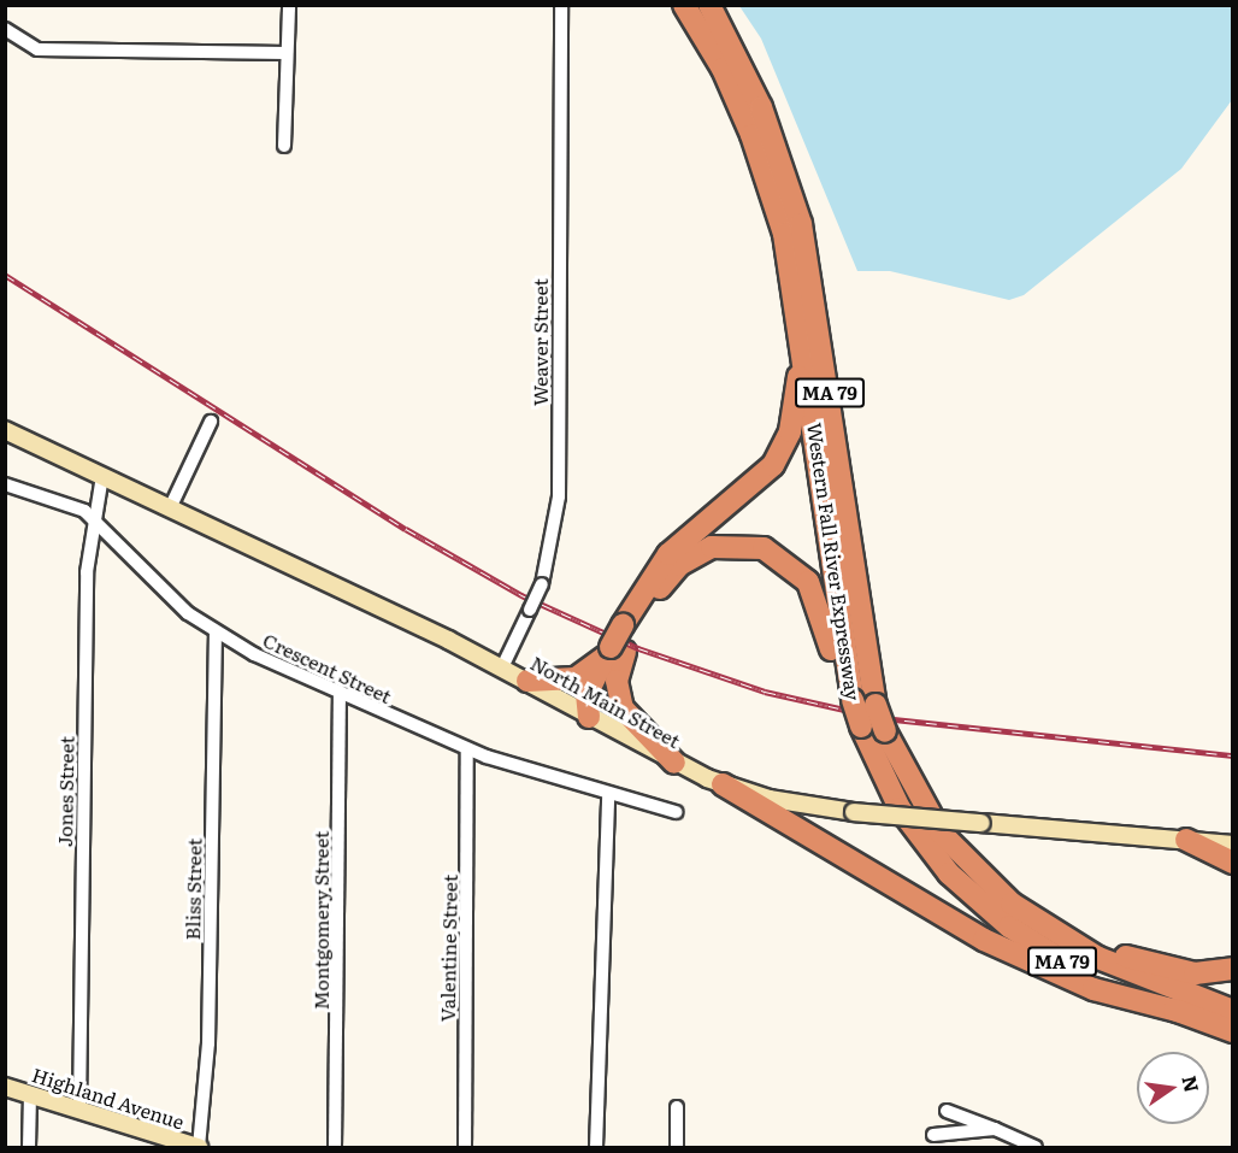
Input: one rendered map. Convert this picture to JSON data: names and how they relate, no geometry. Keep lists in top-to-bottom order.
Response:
{
  "streets": {
    "highway": ["MA 79", "Western Fall River Expressway"],
    "main road": ["North Main Street", "Highland Avenue"],
    "street": [
      "Weaver Street",
      "Crescent Street",
      "Jones Street",
      "Bliss Street",
      "Montgomery Street",
      "Valentine Street"
    ]
  },
  "crossings": [
    ["Weaver Street", "North Main Street"],
    ["MA 79", "Western Fall River Expressway"],
    ["Crescent Street", "Jones Street"],
    ["Crescent Street", "Bliss Street"],
    ["Crescent Street", "Montgomery Street"],
    ["Crescent Street", "Valentine Street"],
    ["North Main Street", "Jones Street"],
    ["Jones Street", "Highland Avenue"],
    ["Bliss Street", "Highland Avenue"]
  ],
  "north": "right"
}
